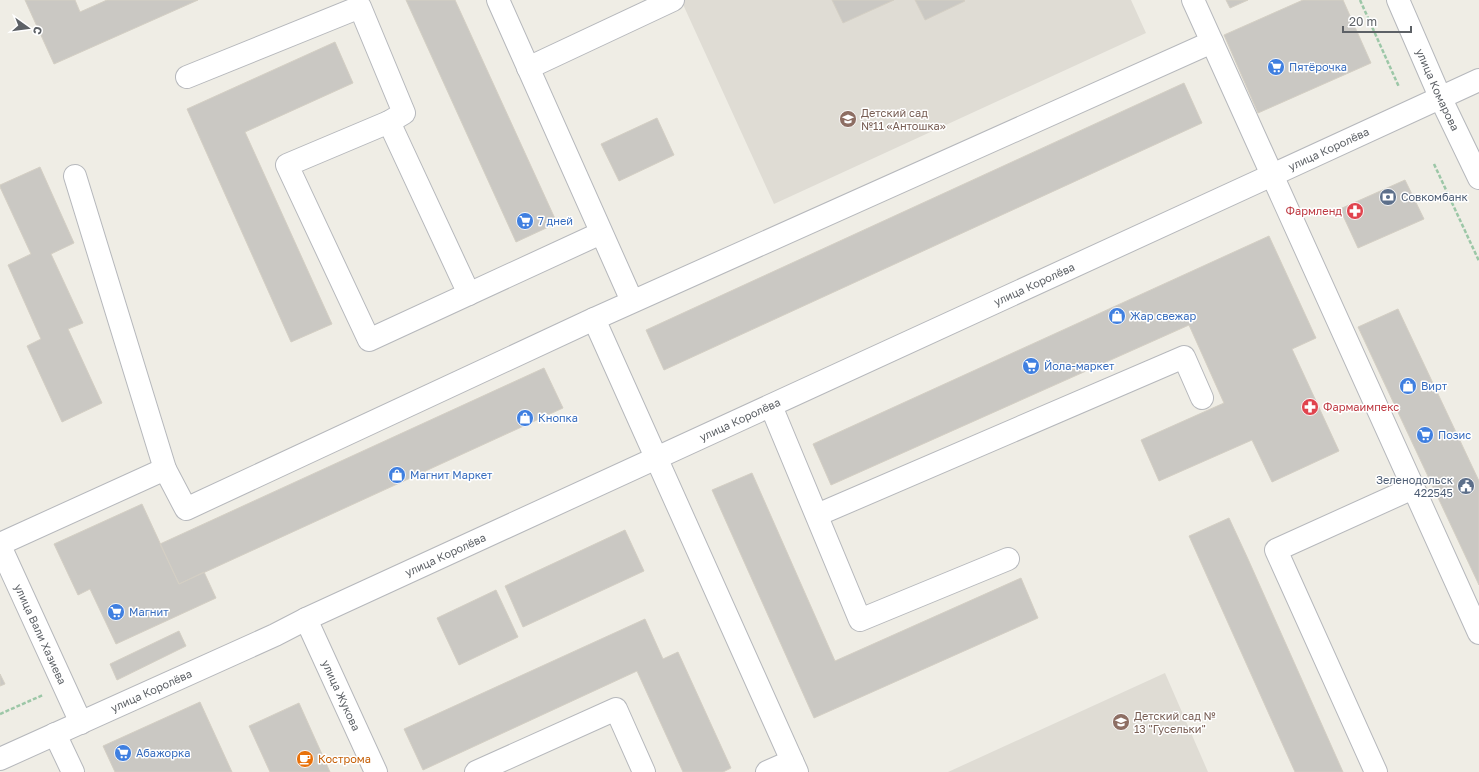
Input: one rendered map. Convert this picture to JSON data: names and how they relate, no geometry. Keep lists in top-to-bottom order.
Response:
{
  "streets": {
    "street": [
      "улица Комарова",
      "улица Королёва",
      "улица Вали Хазиева",
      "улица Жукова"
    ]
  },
  "crossings": [
    ["улица Комарова", "улица Королёва"],
    ["улица Королёва", "улица Вали Хазиева"],
    ["улица Королёва", "улица Жукова"]
  ],
  "places": {
    "supermarket": [
      "Пятёрочка",
      "7 дней",
      "Йола-маркет",
      "Позис",
      "Магнит",
      "Абажорка"
    ],
    "school or university": ["Детский сад №11 «Антошка»", "Детский сад № 13 \"Гусельки\""],
    "bank": ["Совкомбанк"],
    "pharmacy": ["Фармленд", "Фармаимпекс"],
    "shop": [
      "Жар свежар",
      "Вирт",
      "Кнопка",
      "Магнит Маркет"
    ],
    "public building": ["Зеленодольск 422545"],
    "cafe": ["Кострома"]
  },
  "scale_bar": "20 m",
  "north": "right"
}
